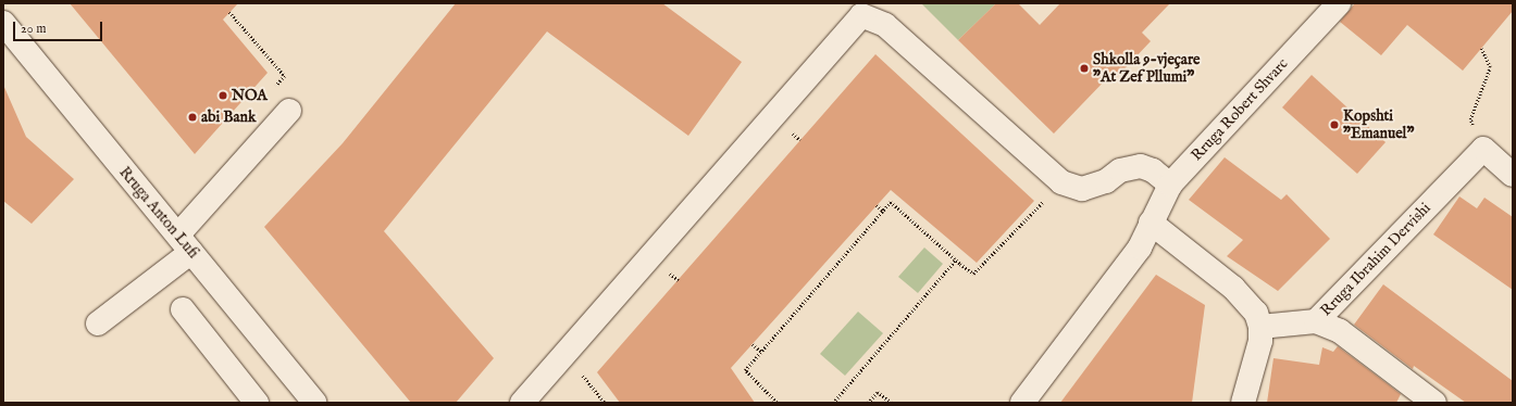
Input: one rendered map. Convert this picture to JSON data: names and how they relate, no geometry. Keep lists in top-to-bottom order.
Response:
{
  "streets": {
    "street": ["Rruga Robert Shvarc", "Rruga Anton Lufi", "Rruga Ibrahim Dervishi"]
  },
  "places": [
    "Shkolla 9-vjeçare \"At Zef Pllumi\"",
    "NOA",
    "abi Bank",
    "Kopshti \"Emanuel\""
  ],
  "scale_bar": "20 m"
}
